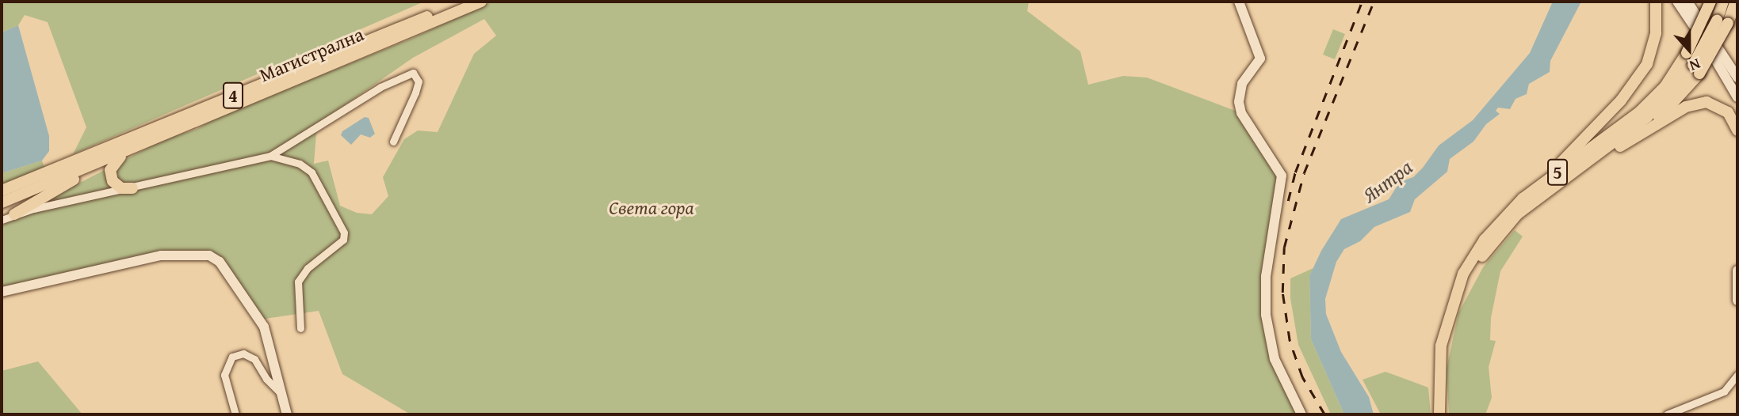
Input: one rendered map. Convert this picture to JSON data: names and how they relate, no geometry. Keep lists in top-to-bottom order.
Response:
{
  "streets": {
    "main road": ["Магистрална", "4", "5"]
  },
  "water": ["Янтра"],
  "parks": ["Света гора"],
  "north": "bottom"
}
